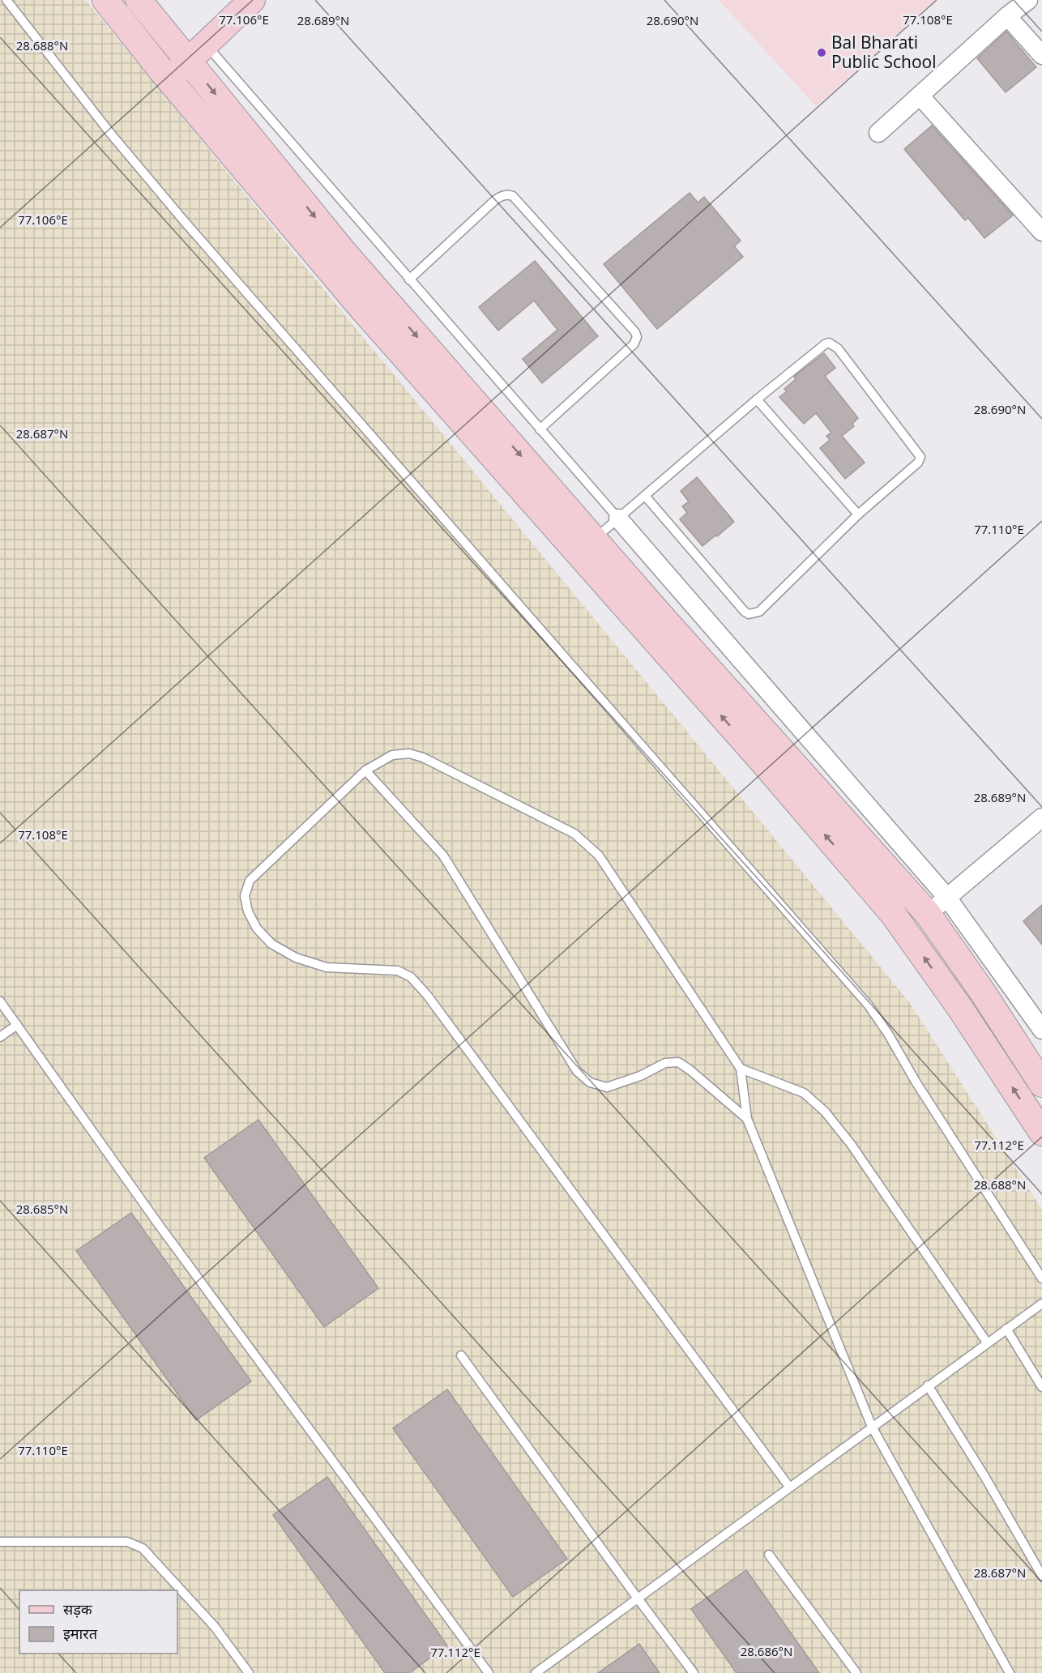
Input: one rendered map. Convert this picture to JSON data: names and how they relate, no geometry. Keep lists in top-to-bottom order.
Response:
{
  "places": ["Bal Bharati Public School"],
  "legend": ["सड़क", "इमारत"],
  "coordinates": [
    "77.108°E",
    "77.106°E",
    "28.689°N",
    "28.690°N",
    "28.688°N",
    "28.687°N",
    "77.110°E",
    "77.112°E",
    "28.685°N",
    "28.686°N"
  ]
}
